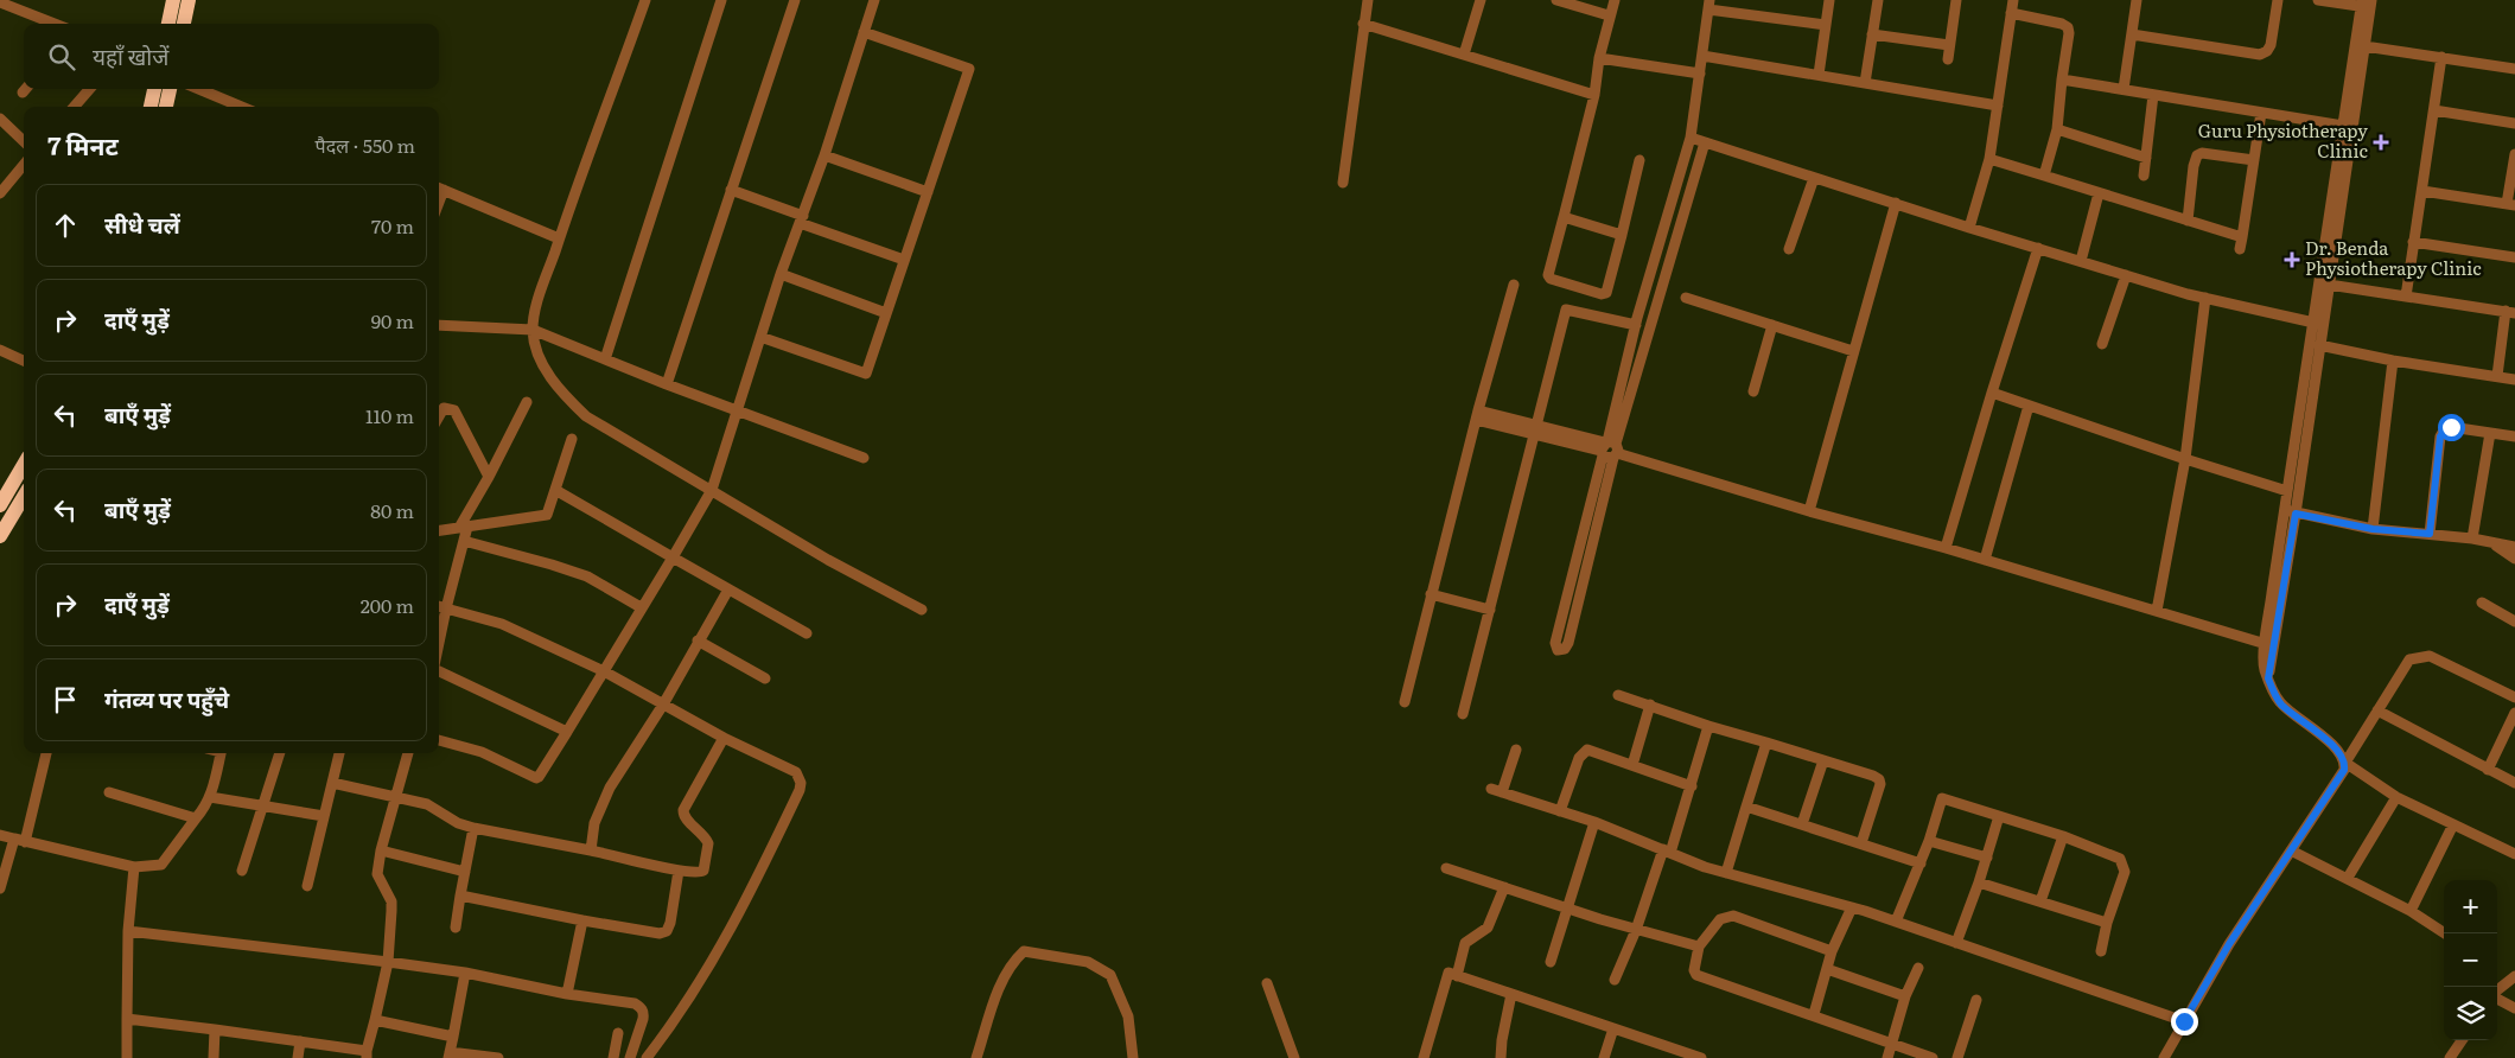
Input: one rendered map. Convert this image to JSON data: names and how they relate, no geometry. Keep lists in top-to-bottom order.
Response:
{
  "places": {
    "health": ["Guru Physiotherapy Clinic", "Dr. Benda Physiotherapy Clinic"]
  },
  "page": {
    "search": "यहाँ खोजें",
    "heading": ["7 मिनट", "पैदल · 550 m"],
    "list": [
      ["सीधे चलें", "70 m"],
      ["दाएँ मुड़ें", "90 m"],
      ["बाएँ मुड़ें", "110 m"],
      ["बाएँ मुड़ें", "80 m"],
      ["दाएँ मुड़ें", "200 m"],
      "गंतव्य पर पहुँचे"
    ],
    "map_buttons": ["+", "−"]
  }
}
